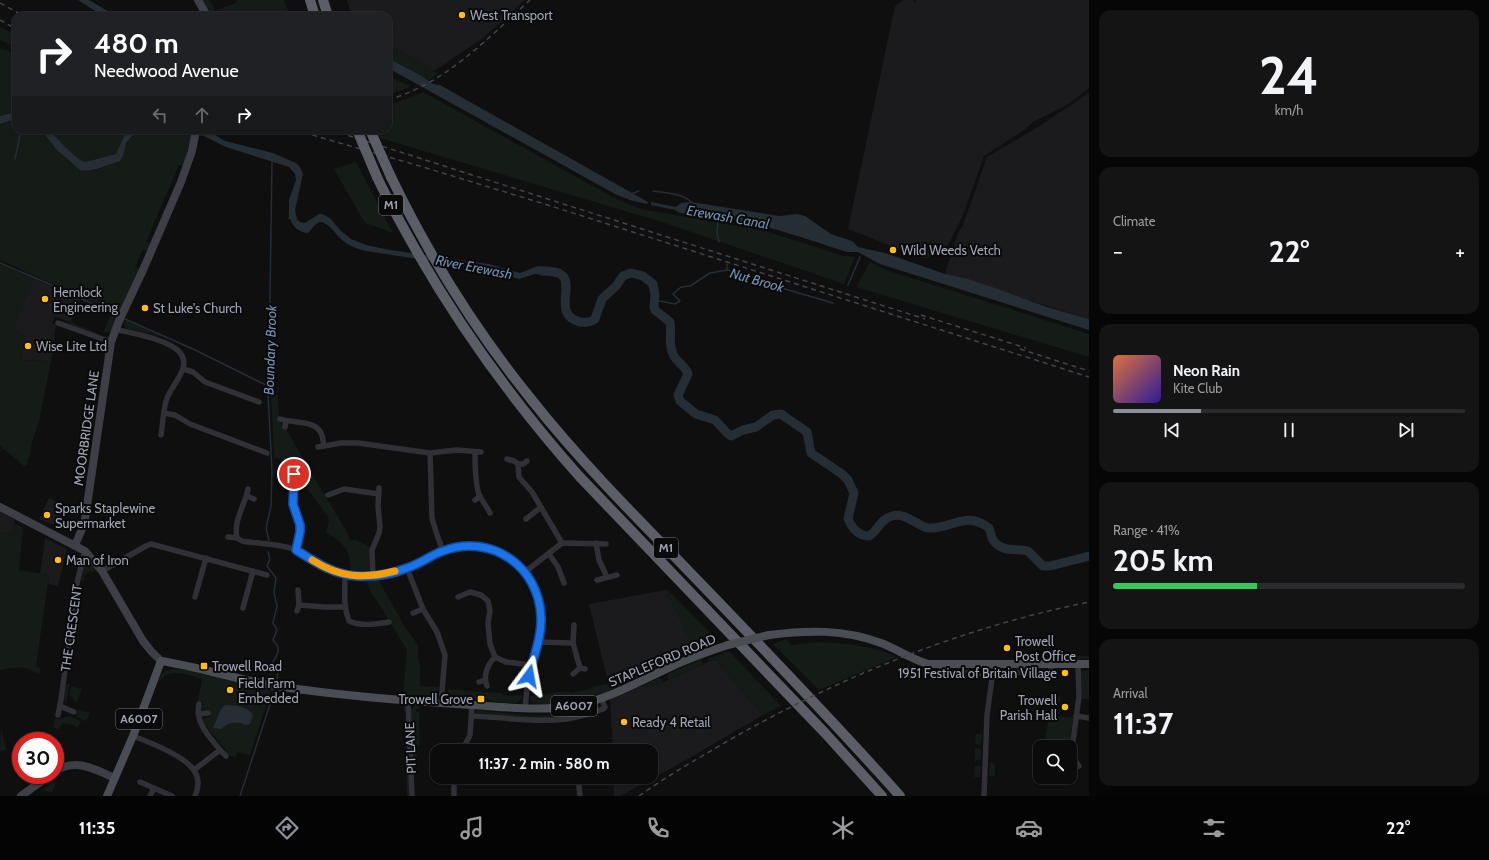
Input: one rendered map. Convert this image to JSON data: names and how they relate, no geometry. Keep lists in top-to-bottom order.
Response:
{
  "streets": {
    "highway": ["M1"],
    "main road": ["STAPLEFORD ROAD", "A6007"],
    "street": ["MOORBRIDGE LANE", "THE CRESCENT", "PIT LANE"]
  },
  "crossings": [
    ["STAPLEFORD ROAD", "A6007"],
    ["STAPLEFORD ROAD", "PIT LANE"]
  ],
  "water": [
    "Erewash Canal",
    "River Erewash",
    "Nut Brook",
    "Boundary Brook"
  ],
  "places": {
    "other": [
      "West Transport",
      "Wild Weeds Vetch",
      "Hemlock Engineering",
      "St Luke's Church",
      "Wise Lite Ltd",
      "Sparks Staplewine Supermarket",
      "Man of Iron",
      "Trowell Post Office",
      "1951 Festival of Britain Village",
      "Field Farm Embedded",
      "Trowell Parish Hall",
      "Ready 4 Retail"
    ],
    "transit": ["Trowell Road", "Trowell Grove"]
  },
  "page": {
    "tile": [
      ["24", "km/h"],
      "Climate",
      ["Range · 41%", "205 km"],
      ["Arrival", "11:37"]
    ],
    "turn": ["480 m", "Needwood Avenue"],
    "heat": ["−", "22°", "+"],
    "song": ["Neon Rain", "Kite Club"],
    "limit": "30",
    "trip": "11:37 · 2 min · 580 m",
    "tabs": ["11:35", "22°"]
  }
}
